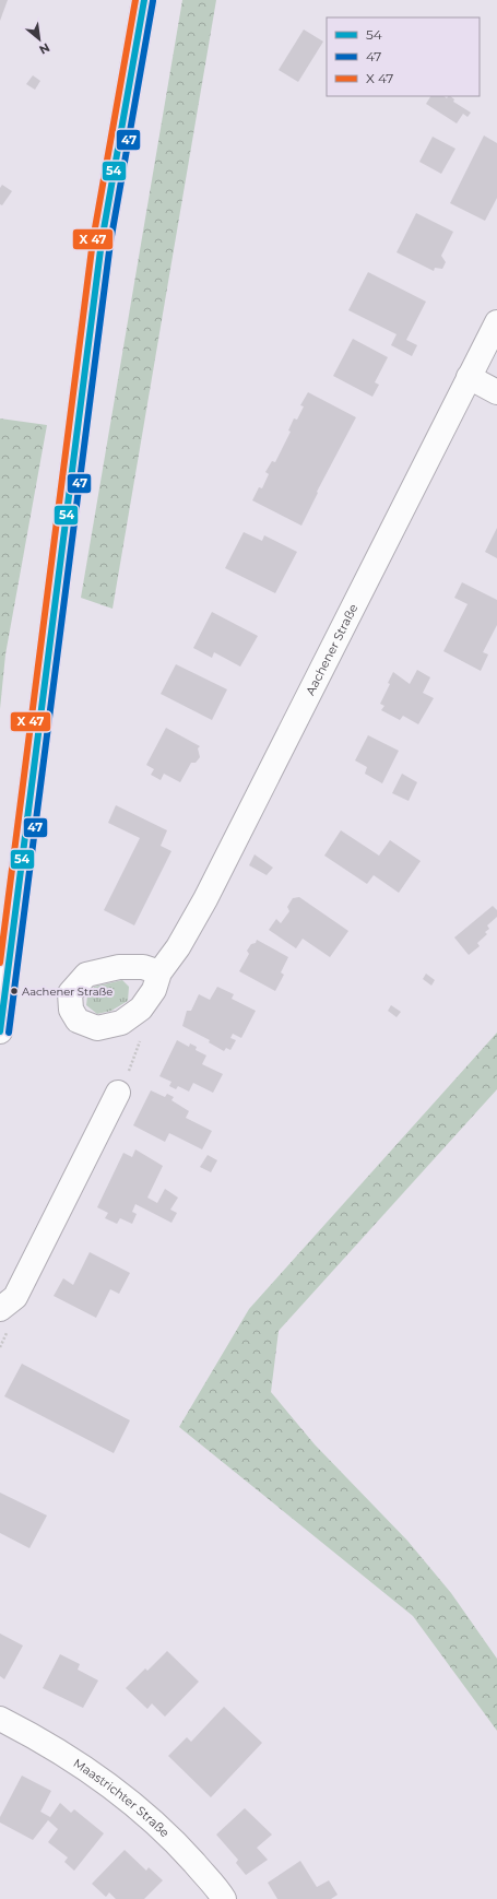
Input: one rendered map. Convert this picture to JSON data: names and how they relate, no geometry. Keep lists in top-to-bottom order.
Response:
{
  "streets": {
    "street": ["Aachener Straße", "Maastrichter Straße"]
  },
  "places": ["Aachener Straße"],
  "lines": ["transit line 54", "transit line 47"],
  "legend": ["54", "47", "X 47"],
  "north": "bottom right"
}
